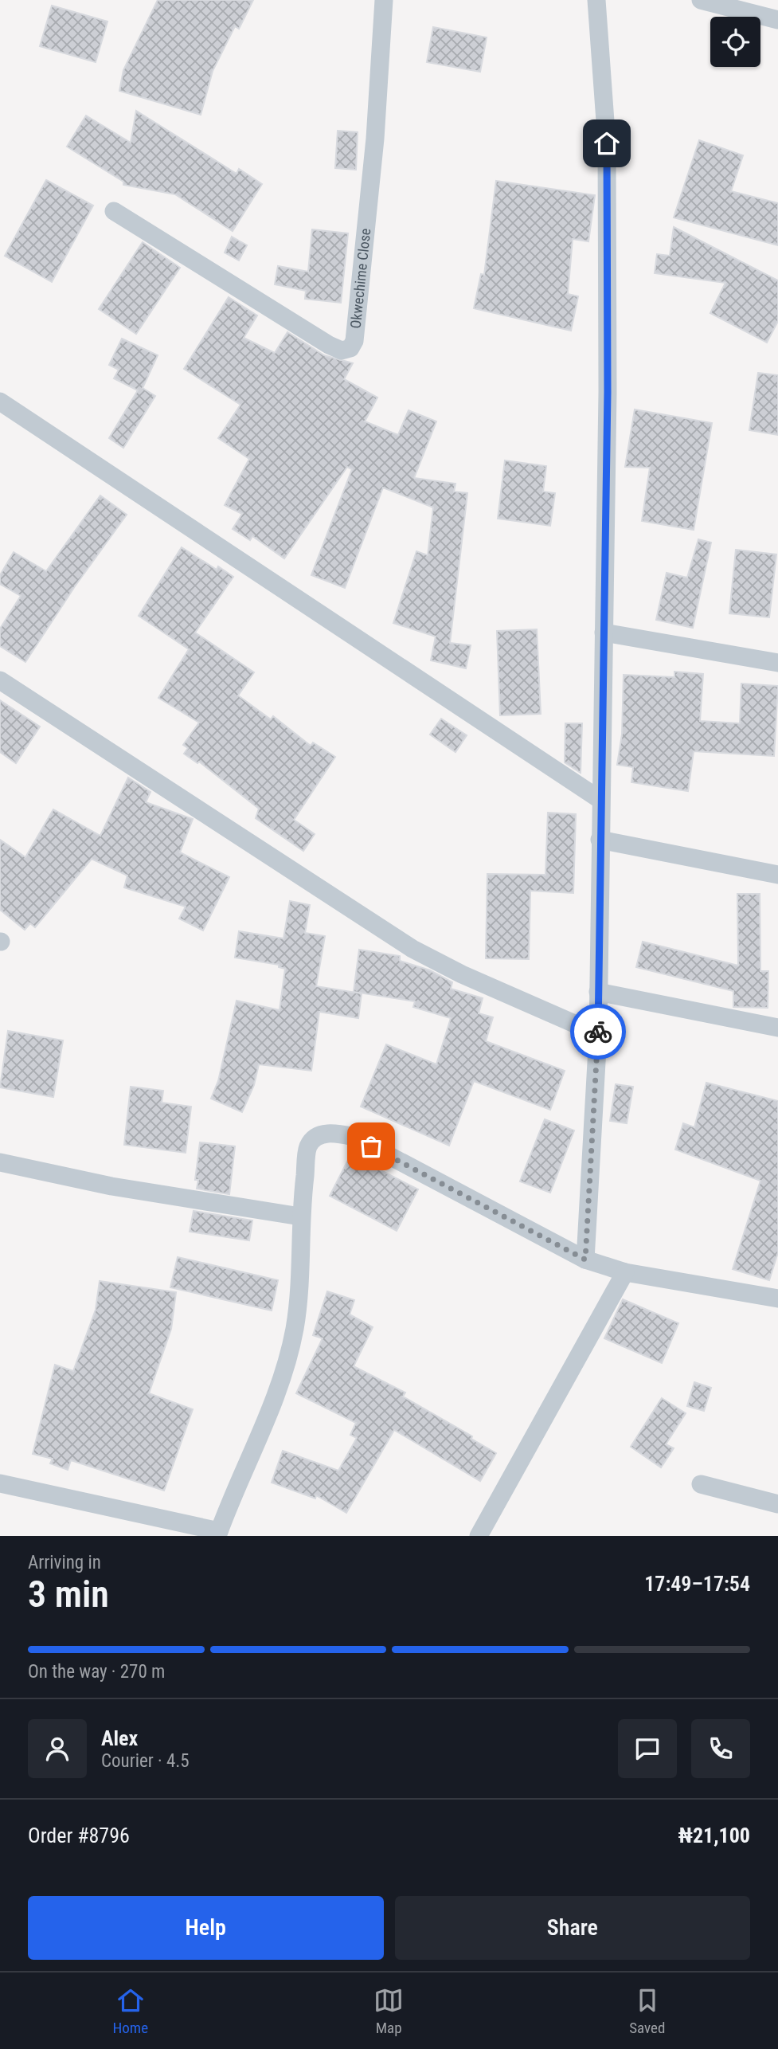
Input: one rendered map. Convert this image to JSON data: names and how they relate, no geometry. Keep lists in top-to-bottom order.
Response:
{
  "streets": {
    "street": ["Okwechime Close"]
  },
  "page": {
    "heading": ["3 min", "Arriving in", "17:49–17:54"],
    "panel": [
      "Alex",
      "Courier · 4.5",
      "Order #8796",
      "₦21,100"
    ],
    "bar": "On the way · 270 m",
    "buttons": ["Help", "Share"],
    "tabs": ["Home", "Map", "Saved"]
  }
}
